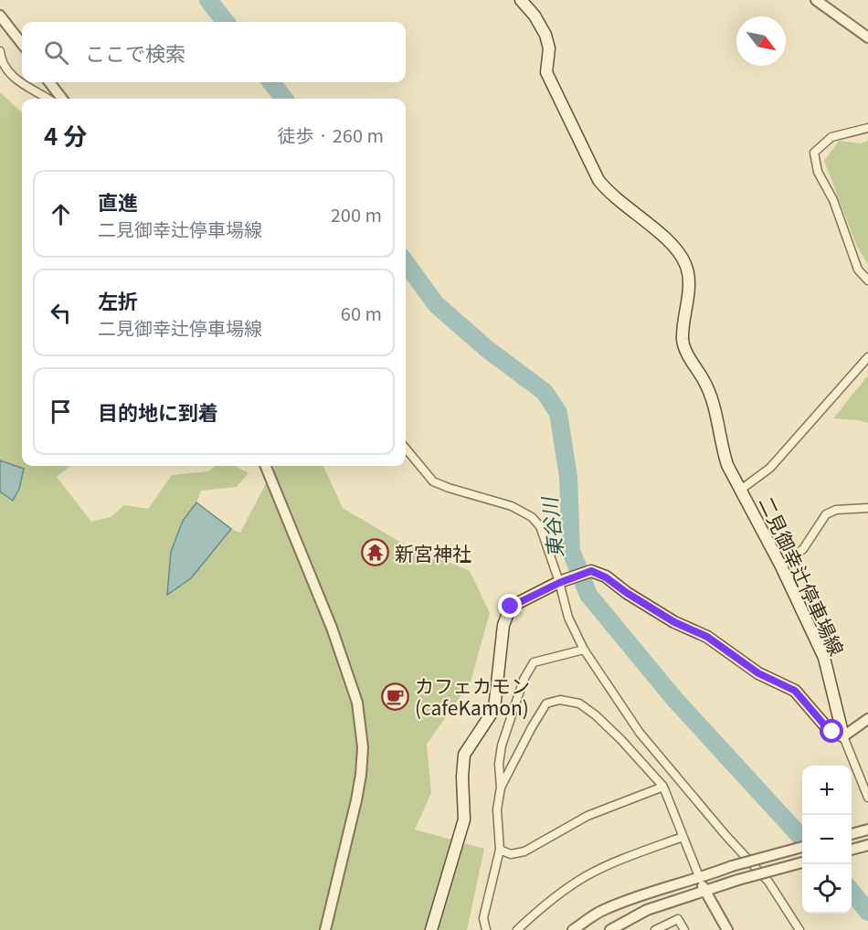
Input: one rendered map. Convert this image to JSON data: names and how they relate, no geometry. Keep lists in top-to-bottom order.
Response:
{
  "streets": {
    "main road": ["二見御幸辻停車場線"]
  },
  "water": ["東谷川"],
  "places": {
    "temple": ["新宮神社"],
    "cafe": ["カフェカモン (cafeKamon)"]
  },
  "north": "bottom right",
  "page": {
    "search": "ここで検索",
    "heading": ["4 分", "徒歩 · 260 m"],
    "list": [
      ["直進", "二見御幸辻停車場線", "200 m"],
      ["左折", "二見御幸辻停車場線", "60 m"],
      "目的地に到着"
    ],
    "map_buttons": ["+", "−"]
  }
}
